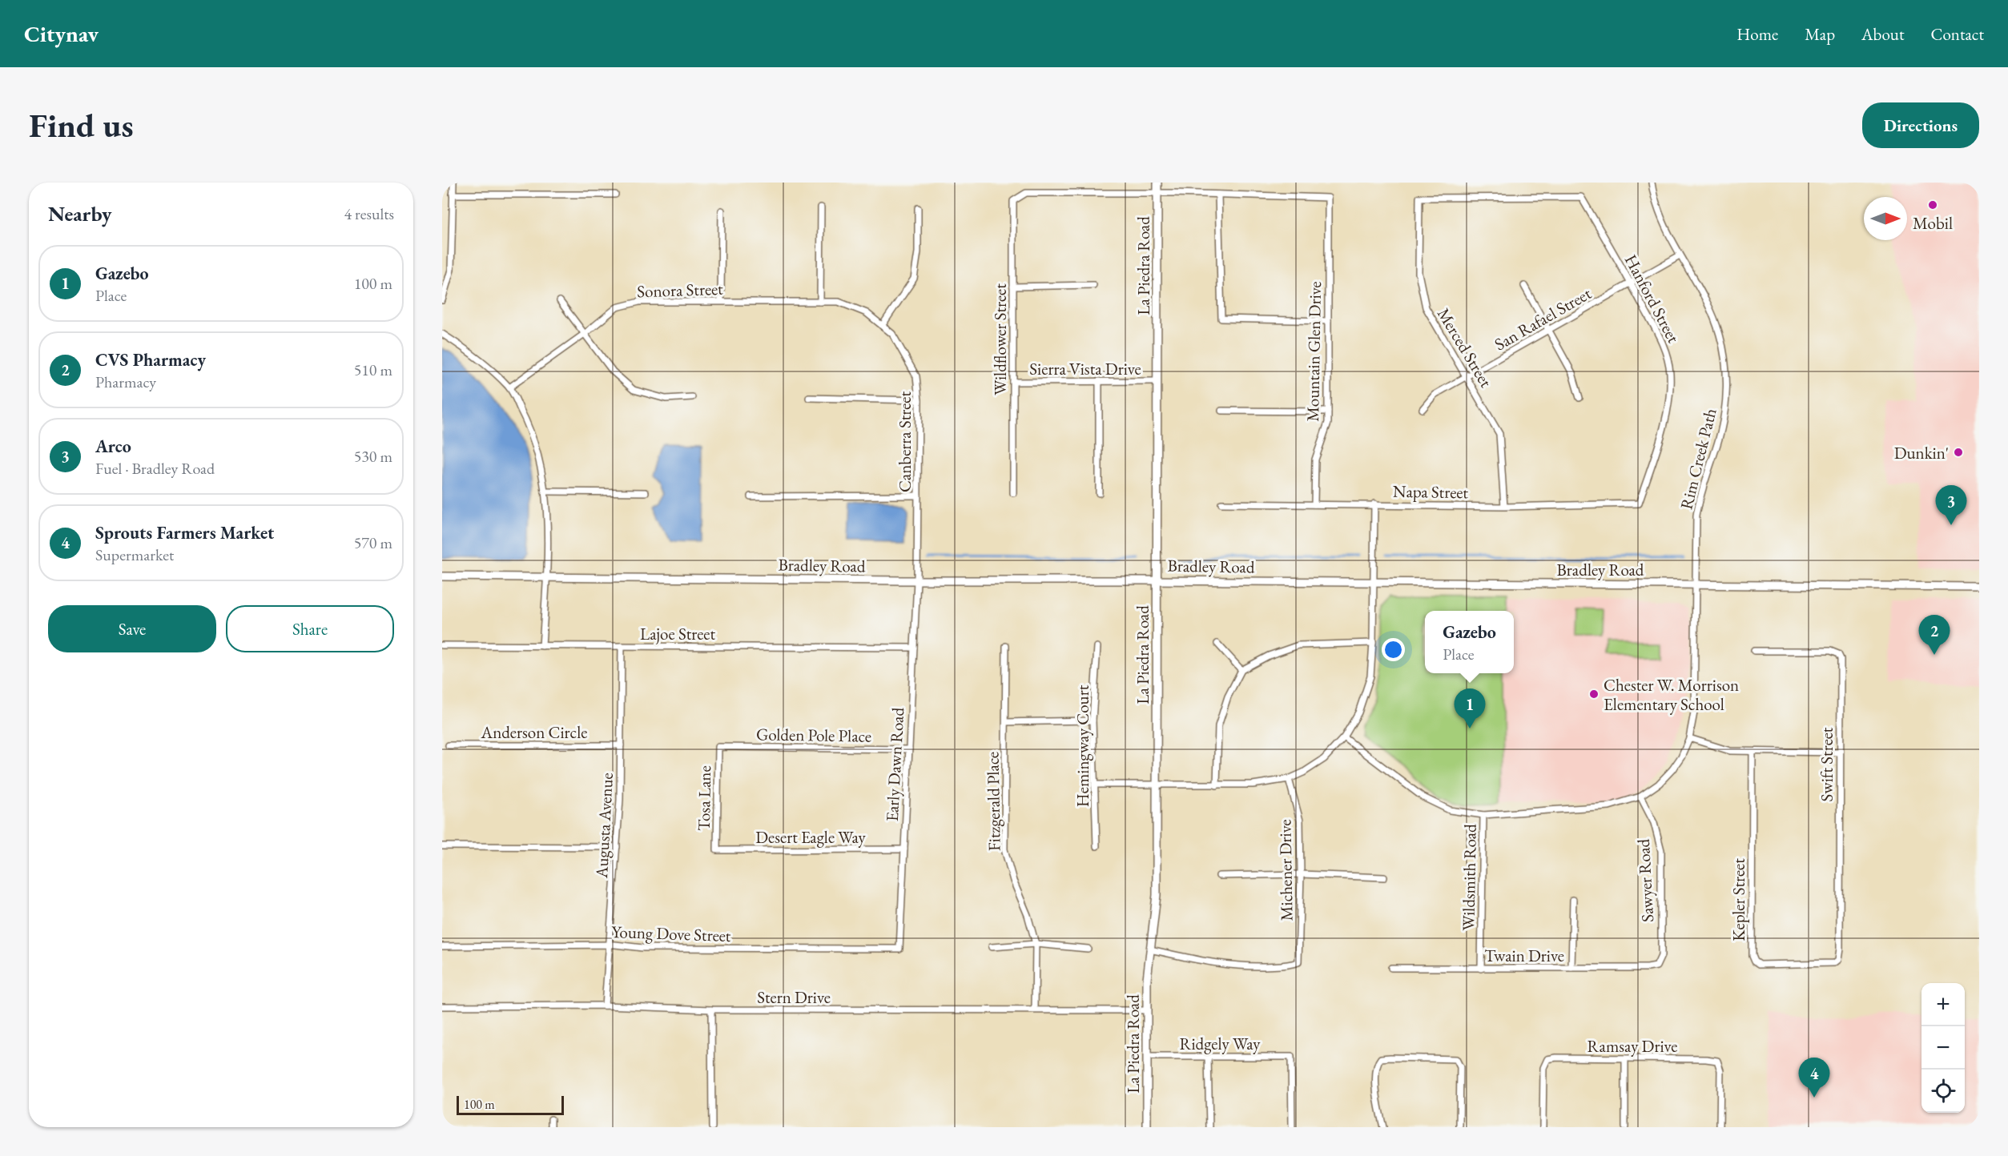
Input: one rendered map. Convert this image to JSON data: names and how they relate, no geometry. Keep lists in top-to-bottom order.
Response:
{
  "streets": {
    "street": [
      "La Piedra Road",
      "Sonora Street",
      "Hanford Street",
      "San Rafael Street",
      "Wildflower Street",
      "Merced Street",
      "Mountain Glen Drive",
      "Sierra Vista Drive",
      "Canberra Street",
      "Rim Creek Path",
      "Napa Street",
      "Bradley Road",
      "Lajoe Street",
      "Anderson Circle",
      "Golden Pole Place",
      "Hemingway Court",
      "Early Dawn Road",
      "Swift Street",
      "Tosa Lane",
      "Fitzgerald Place",
      "Augusta Avenue",
      "Desert Eagle Way",
      "Michener Drive",
      "Wildsmith Road",
      "Sawyer Road",
      "Kepler Street",
      "Young Dove Street",
      "Twain Drive",
      "Stern Drive",
      "Ridgely Way",
      "Ramsay Drive"
    ]
  },
  "crossings": [
    ["La Piedra Road", "Wildflower Street"],
    ["La Piedra Road", "Sierra Vista Drive"],
    ["La Piedra Road", "Bradley Road"],
    ["La Piedra Road", "Michener Drive"],
    ["La Piedra Road", "Stern Drive"],
    ["La Piedra Road", "Ridgely Way"],
    ["Sonora Street", "Canberra Street"],
    ["Hanford Street", "San Rafael Street"],
    ["Hanford Street", "Merced Street"],
    ["Hanford Street", "Napa Street"],
    ["San Rafael Street", "Merced Street"],
    ["San Rafael Street", "Rim Creek Path"],
    ["Wildflower Street", "Sierra Vista Drive"],
    ["Merced Street", "Napa Street"],
    ["Mountain Glen Drive", "Napa Street"],
    ["Canberra Street", "Bradley Road"],
    ["Canberra Street", "Early Dawn Road"],
    ["Rim Creek Path", "Bradley Road"],
    ["Rim Creek Path", "Sawyer Road"],
    ["Bradley Road", "Early Dawn Road"],
    ["Lajoe Street", "Early Dawn Road"],
    ["Lajoe Street", "Augusta Avenue"],
    ["Anderson Circle", "Augusta Avenue"],
    ["Golden Pole Place", "Early Dawn Road"],
    ["Golden Pole Place", "Tosa Lane"],
    ["Early Dawn Road", "Desert Eagle Way"],
    ["Early Dawn Road", "Young Dove Street"],
    ["Swift Street", "Kepler Street"],
    ["Tosa Lane", "Desert Eagle Way"],
    ["Fitzgerald Place", "Stern Drive"],
    ["Augusta Avenue", "Young Dove Street"],
    ["Augusta Avenue", "Stern Drive"],
    ["Wildsmith Road", "Twain Drive"],
    ["Sawyer Road", "Twain Drive"]
  ],
  "places": ["Mobil", "Dunkin'", "Chester W. Morrison Elementary School"],
  "scale_bar": "100 m",
  "north": "right",
  "page": {
    "header": "Citynav",
    "nav": [
      "Home",
      "Map",
      "About",
      "Contact"
    ],
    "buttons": [
      "Directions",
      ["Save", "Share"]
    ],
    "title": "Find us",
    "heading": ["Nearby", "4 results"],
    "list": [
      {
        "mark": "1",
        "name": "Gazebo",
        "note": "Place",
        "value": "100 m"
      },
      {
        "mark": "2",
        "name": "CVS Pharmacy",
        "note": "Pharmacy",
        "value": "510 m"
      },
      {
        "mark": "3",
        "name": "Arco",
        "note": "Fuel · Bradley Road",
        "value": "530 m"
      },
      {
        "mark": "4",
        "name": "Sprouts Farmers Market",
        "note": "Supermarket",
        "value": "570 m"
      }
    ],
    "pins": [
      "3",
      "2",
      "1",
      "4"
    ],
    "popup": ["Gazebo", "Place"],
    "map_buttons": ["+", "−"],
    "scale": "100 m"
  }
}
